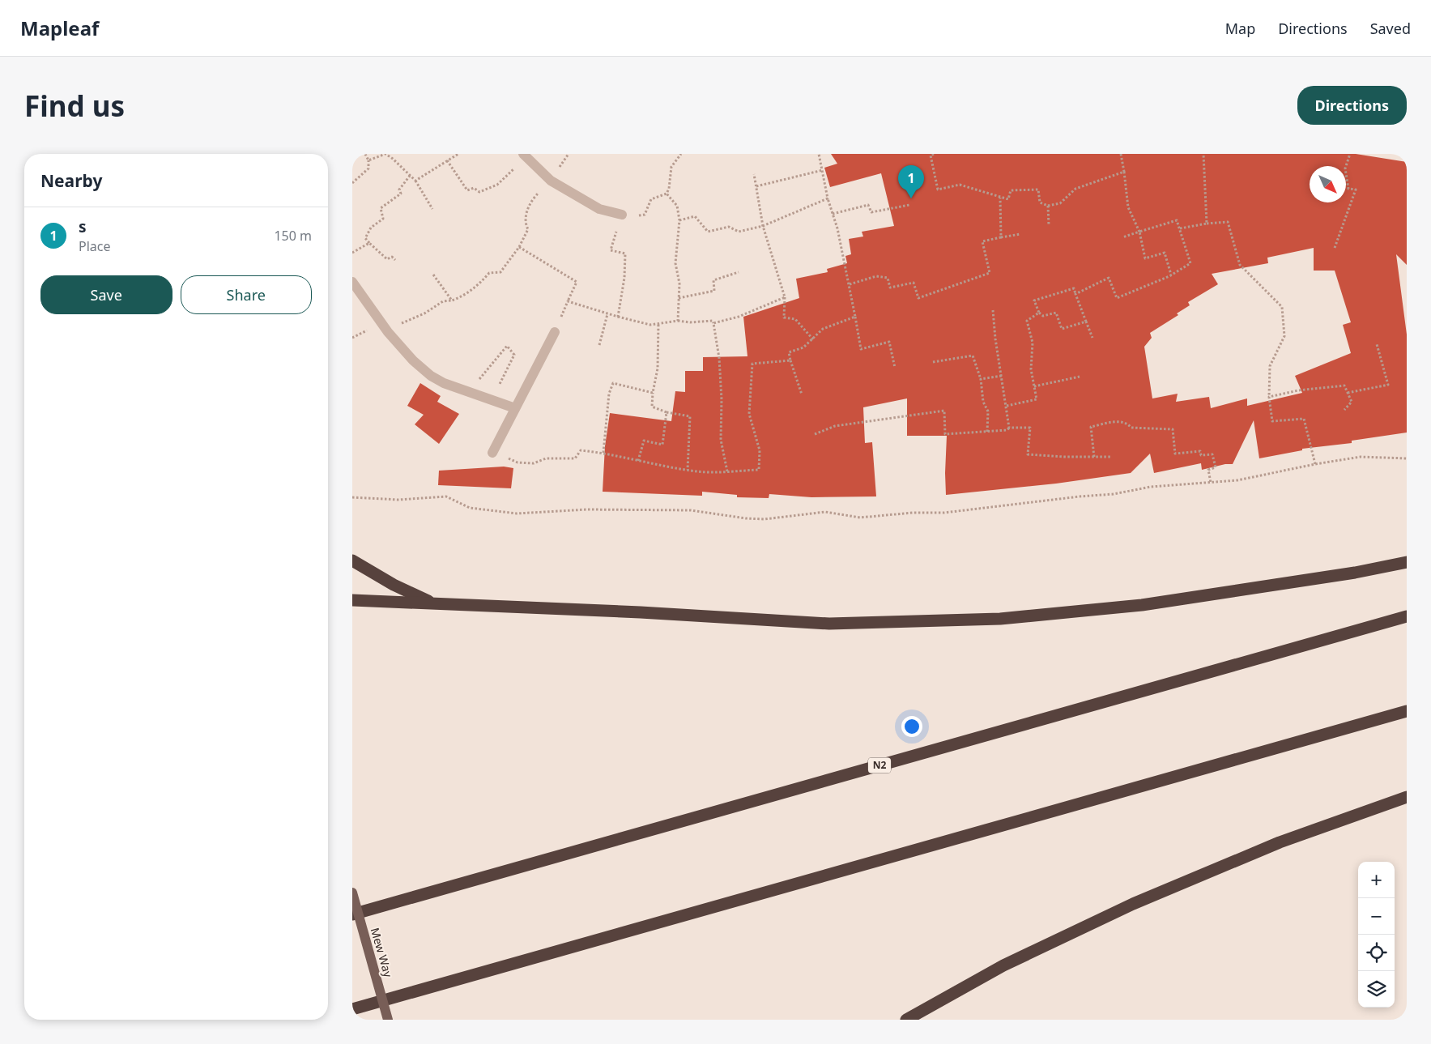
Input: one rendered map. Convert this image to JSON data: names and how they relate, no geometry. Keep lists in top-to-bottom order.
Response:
{
  "streets": {
    "highway": ["N2"],
    "main road": ["Mew Way"]
  },
  "north": "bottom right",
  "page": {
    "header": "Mapleaf",
    "nav": ["Map", "Directions", "Saved"],
    "buttons": [
      "Directions",
      ["Save", "Share"]
    ],
    "title": "Find us",
    "heading": "Nearby",
    "pins": "1",
    "list": [
      {
        "mark": "1",
        "name": "s",
        "note": "Place",
        "value": "150 m"
      }
    ],
    "map_buttons": ["+", "−"]
  }
}
